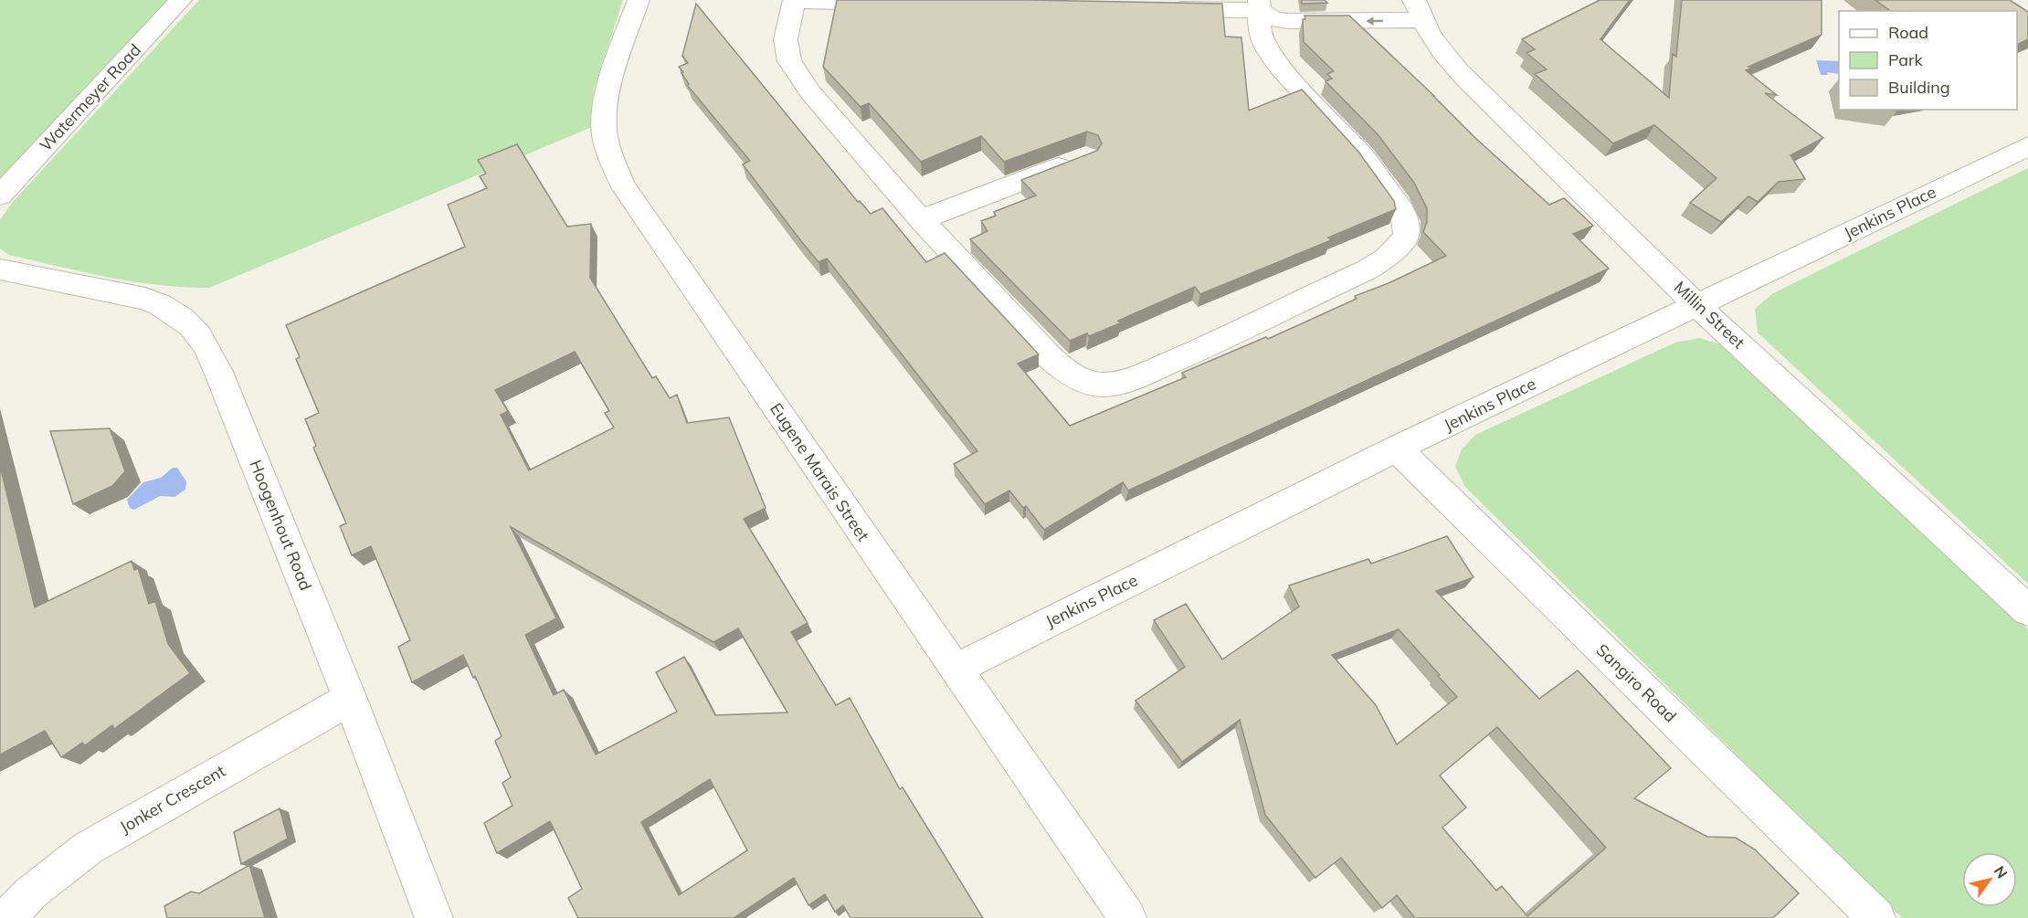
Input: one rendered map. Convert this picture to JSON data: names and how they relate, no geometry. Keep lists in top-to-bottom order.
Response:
{
  "streets": {
    "street": [
      "Watermeyer Road",
      "Jenkins Place",
      "Millin Street",
      "Eugene Marais Street",
      "Hoogenhout Road",
      "Sangiro Road",
      "Jonker Crescent"
    ]
  },
  "crossings": [
    ["Jenkins Place", "Millin Street"],
    ["Jenkins Place", "Eugene Marais Street"],
    ["Jenkins Place", "Sangiro Road"],
    ["Hoogenhout Road", "Jonker Crescent"]
  ],
  "legend": ["Road", "Park", "Building"],
  "north": "top right"
}
